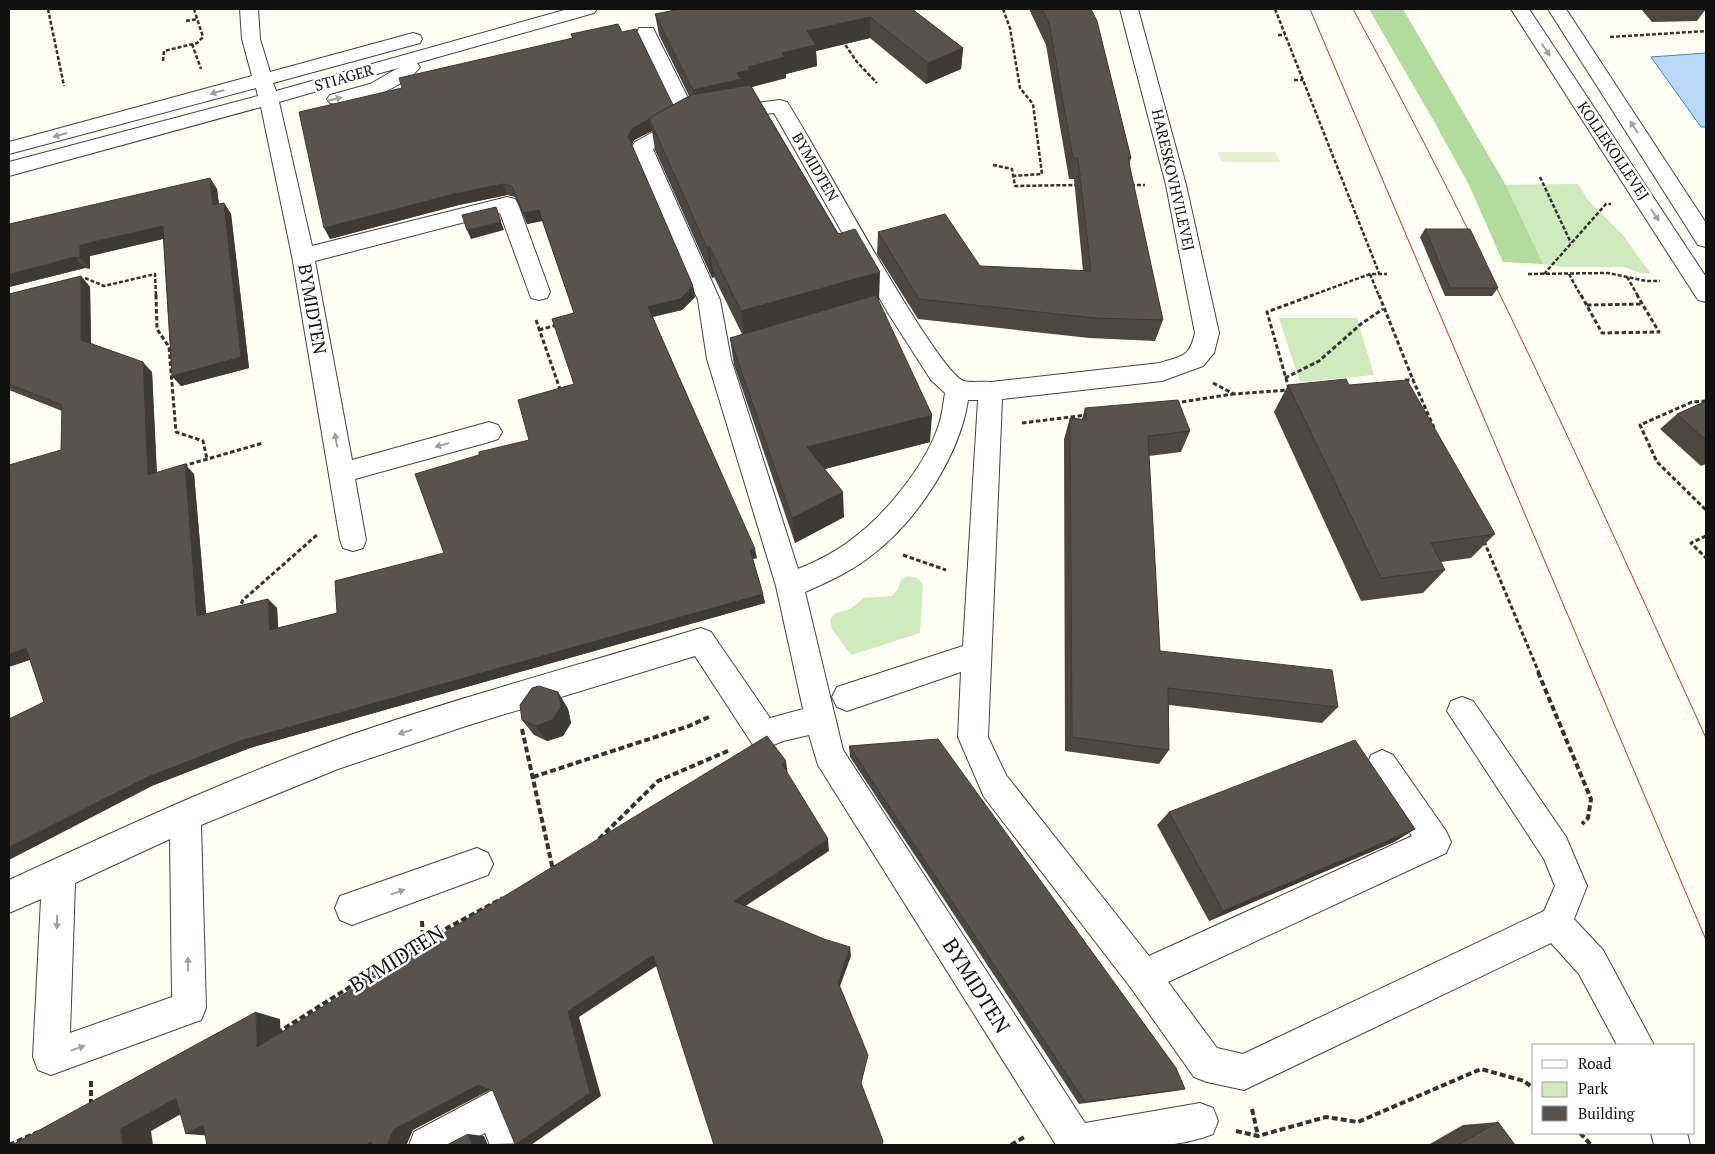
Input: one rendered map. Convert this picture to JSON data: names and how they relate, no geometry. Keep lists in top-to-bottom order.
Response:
{
  "streets": {
    "street": [
      "STIAGER",
      "KOLLEKOLLEVEJ",
      "BYMIDTEN",
      "HARESKOVHVILEVEJ"
    ]
  },
  "crossings": [
    ["STIAGER", "BYMIDTEN"]
  ],
  "legend": ["Road", "Park", "Building"]
}
